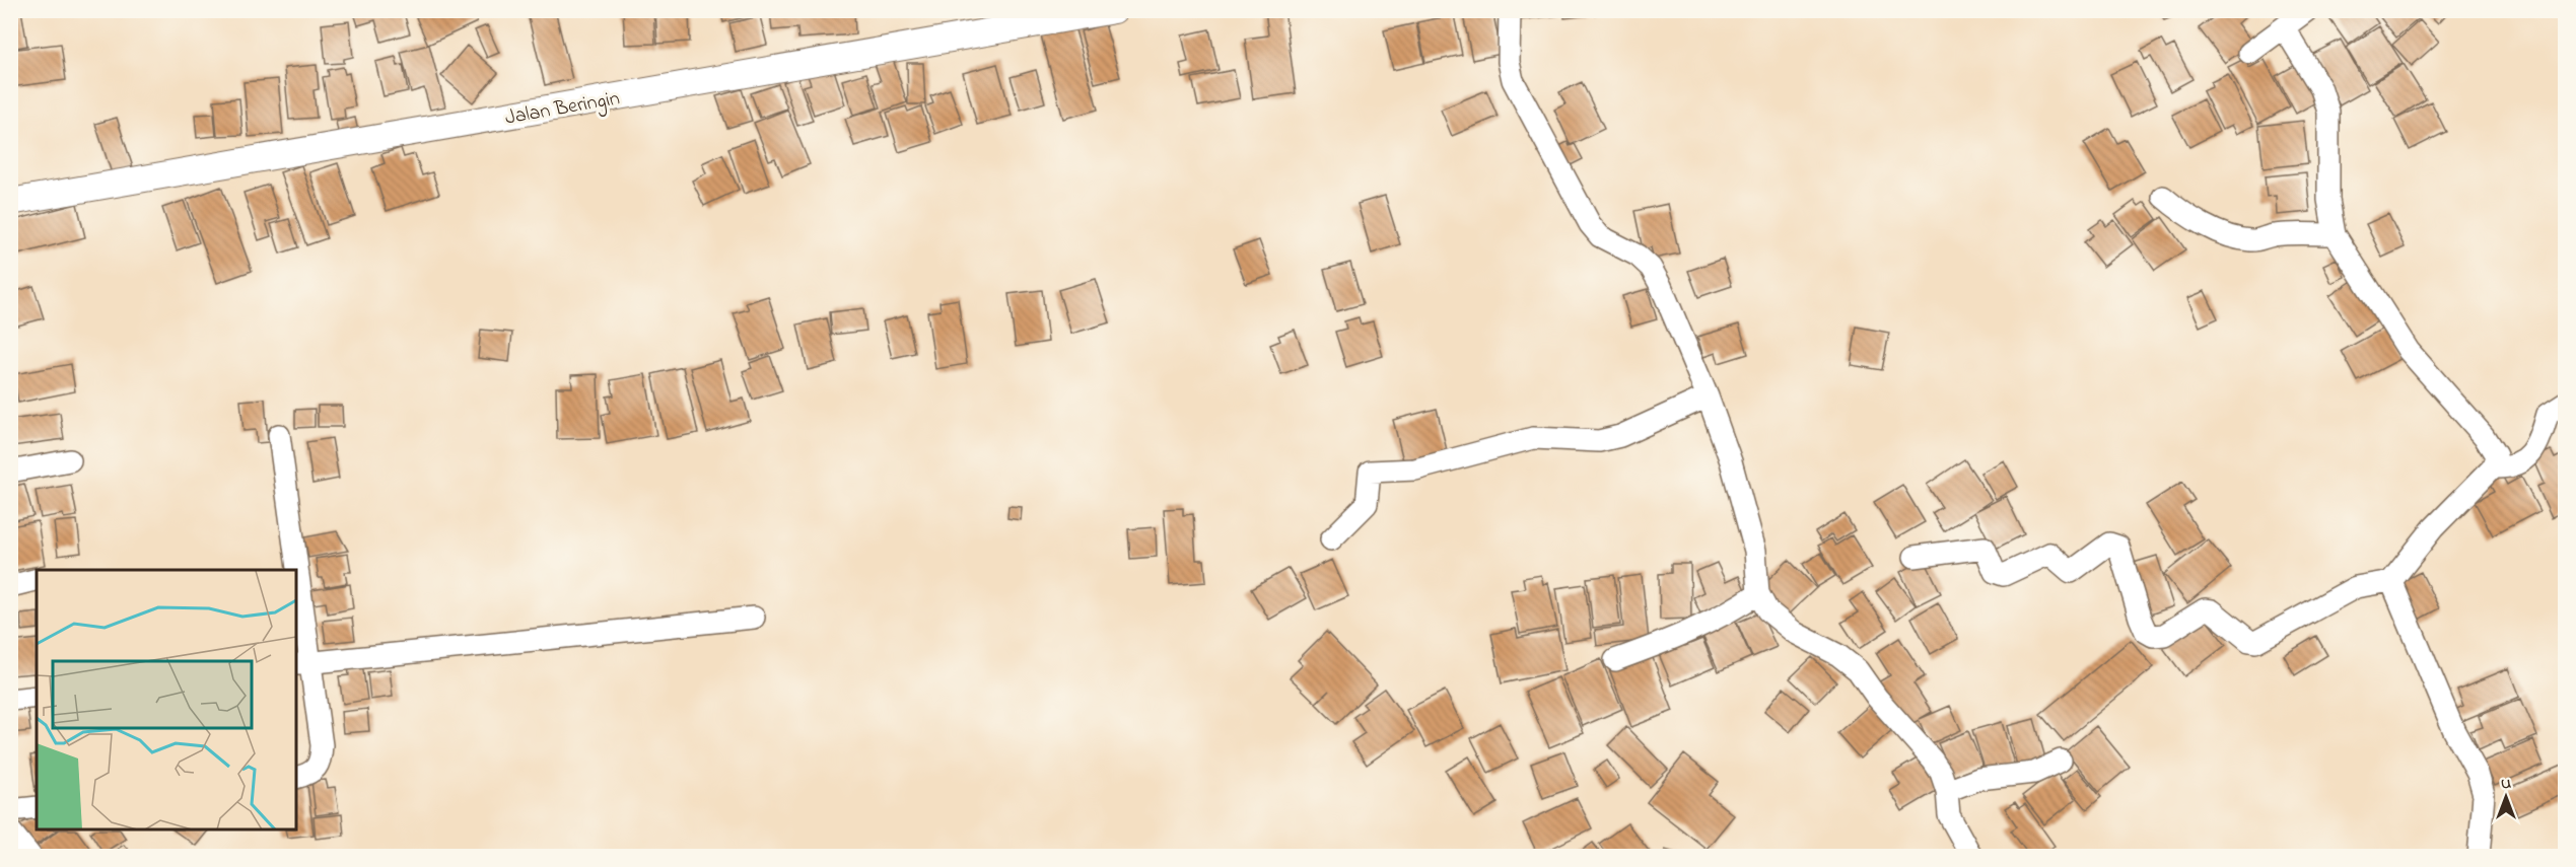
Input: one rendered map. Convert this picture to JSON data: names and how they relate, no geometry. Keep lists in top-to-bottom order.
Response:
{
  "streets": {
    "street": ["Jalan Beringin"]
  },
  "north": "top"
}
